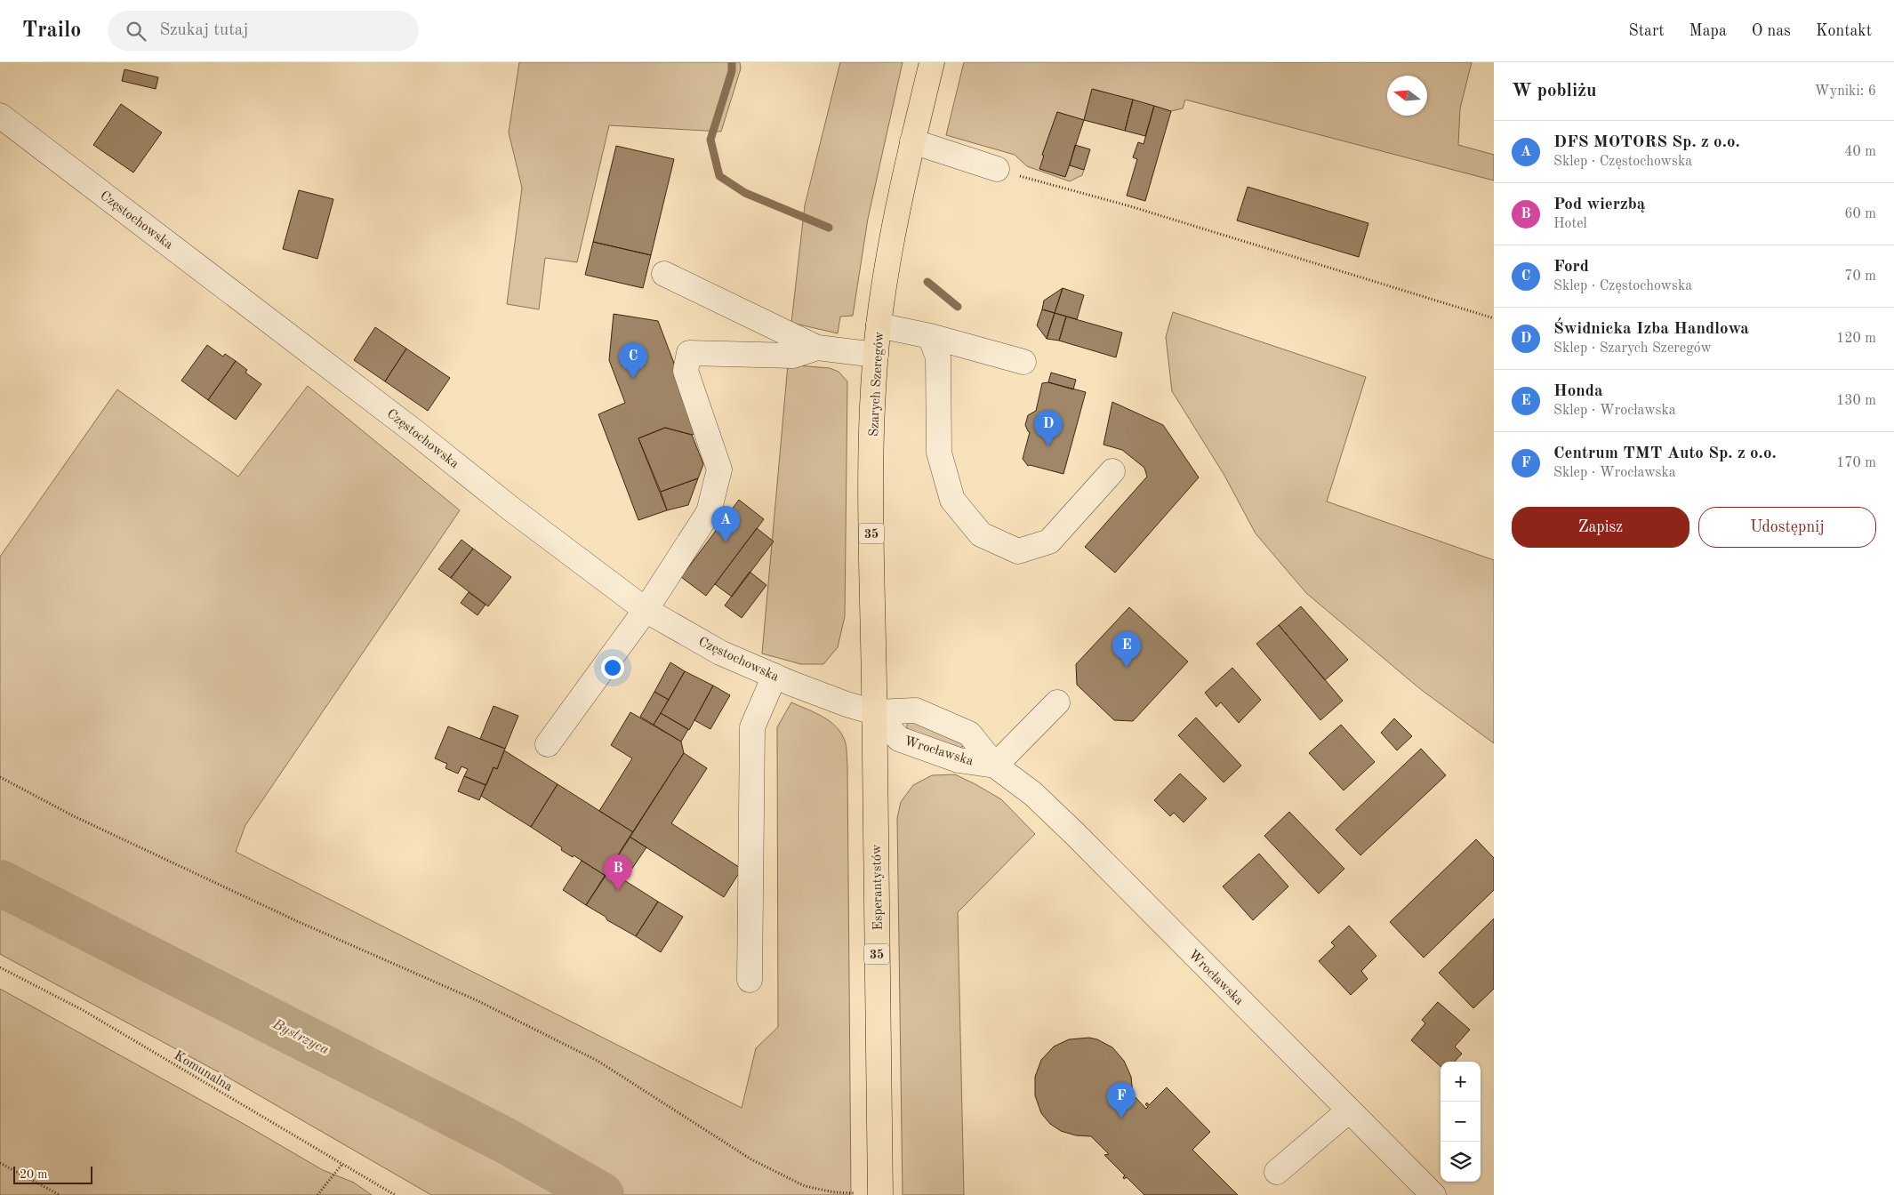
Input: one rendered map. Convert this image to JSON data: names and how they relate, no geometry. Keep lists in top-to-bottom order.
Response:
{
  "streets": {
    "main road": ["Szarych Szeregów", "35", "Esperantystów"],
    "street": ["Częstochowska", "Wrocławska"],
    "path": ["Komunalna"]
  },
  "crossings": [
    ["Częstochowska", "Szarych Szeregów"],
    ["Częstochowska", "Wrocławska"],
    ["Częstochowska", "Esperantystów"],
    ["Szarych Szeregów", "Wrocławska"],
    ["Szarych Szeregów", "Esperantystów"],
    ["Wrocławska", "Esperantystów"]
  ],
  "water": ["Bystrzyca"],
  "scale_bar": "20 m",
  "north": "left",
  "page": {
    "header": "Trailo",
    "search": "Szukaj tutaj",
    "nav": [
      "Start",
      "Mapa",
      "O nas",
      "Kontakt"
    ],
    "heading": ["W pobliżu", "Wyniki: 6"],
    "list": [
      {
        "mark": "A",
        "name": "DFS MOTORS Sp. z o.o.",
        "note": "Sklep · Częstochowska",
        "value": "40 m"
      },
      {
        "mark": "B",
        "name": "Pod wierzbą",
        "note": "Hotel",
        "value": "60 m"
      },
      {
        "mark": "C",
        "name": "Ford",
        "note": "Sklep · Częstochowska",
        "value": "70 m"
      },
      {
        "mark": "D",
        "name": "Świdnicka Izba Handlowa",
        "note": "Sklep · Szarych Szeregów",
        "value": "120 m"
      },
      {
        "mark": "E",
        "name": "Honda",
        "note": "Sklep · Wrocławska",
        "value": "130 m"
      },
      {
        "mark": "F",
        "name": "Centrum TMT Auto Sp. z o.o.",
        "note": "Sklep · Wrocławska",
        "value": "170 m"
      }
    ],
    "pins": [
      "C",
      "D",
      "A",
      "E",
      "B",
      "F"
    ],
    "buttons": ["Zapisz", "Udostępnij"],
    "map_buttons": ["+", "−"],
    "scale": "20 m"
  }
}
